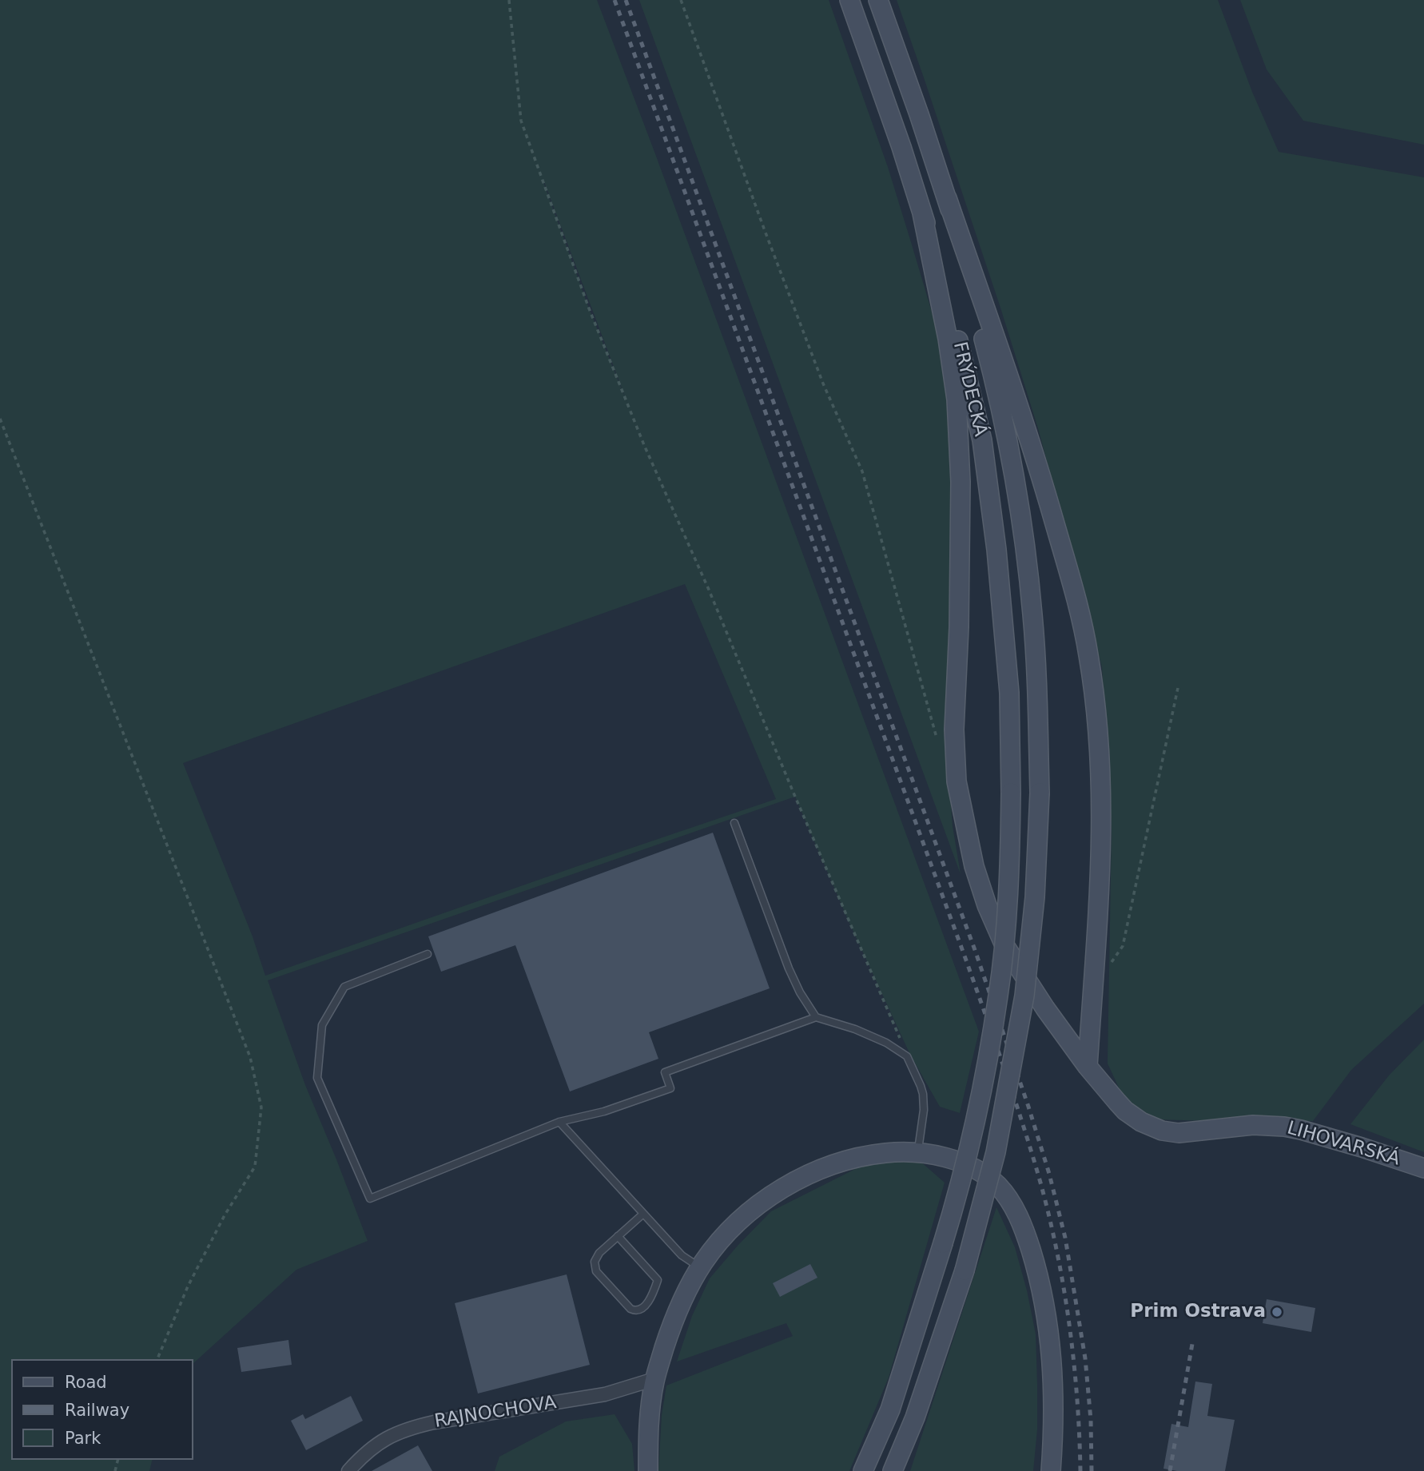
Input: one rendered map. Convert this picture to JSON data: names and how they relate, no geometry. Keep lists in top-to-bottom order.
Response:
{
  "streets": {
    "main road": ["FRÝDECKÁ", "LIHOVARSKÁ"],
    "street": ["RAJNOCHOVA"]
  },
  "crossings": [
    ["FRÝDECKÁ", "LIHOVARSKÁ"]
  ],
  "places": ["Prim Ostrava"],
  "legend": ["Road", "Railway", "Park"]
}
